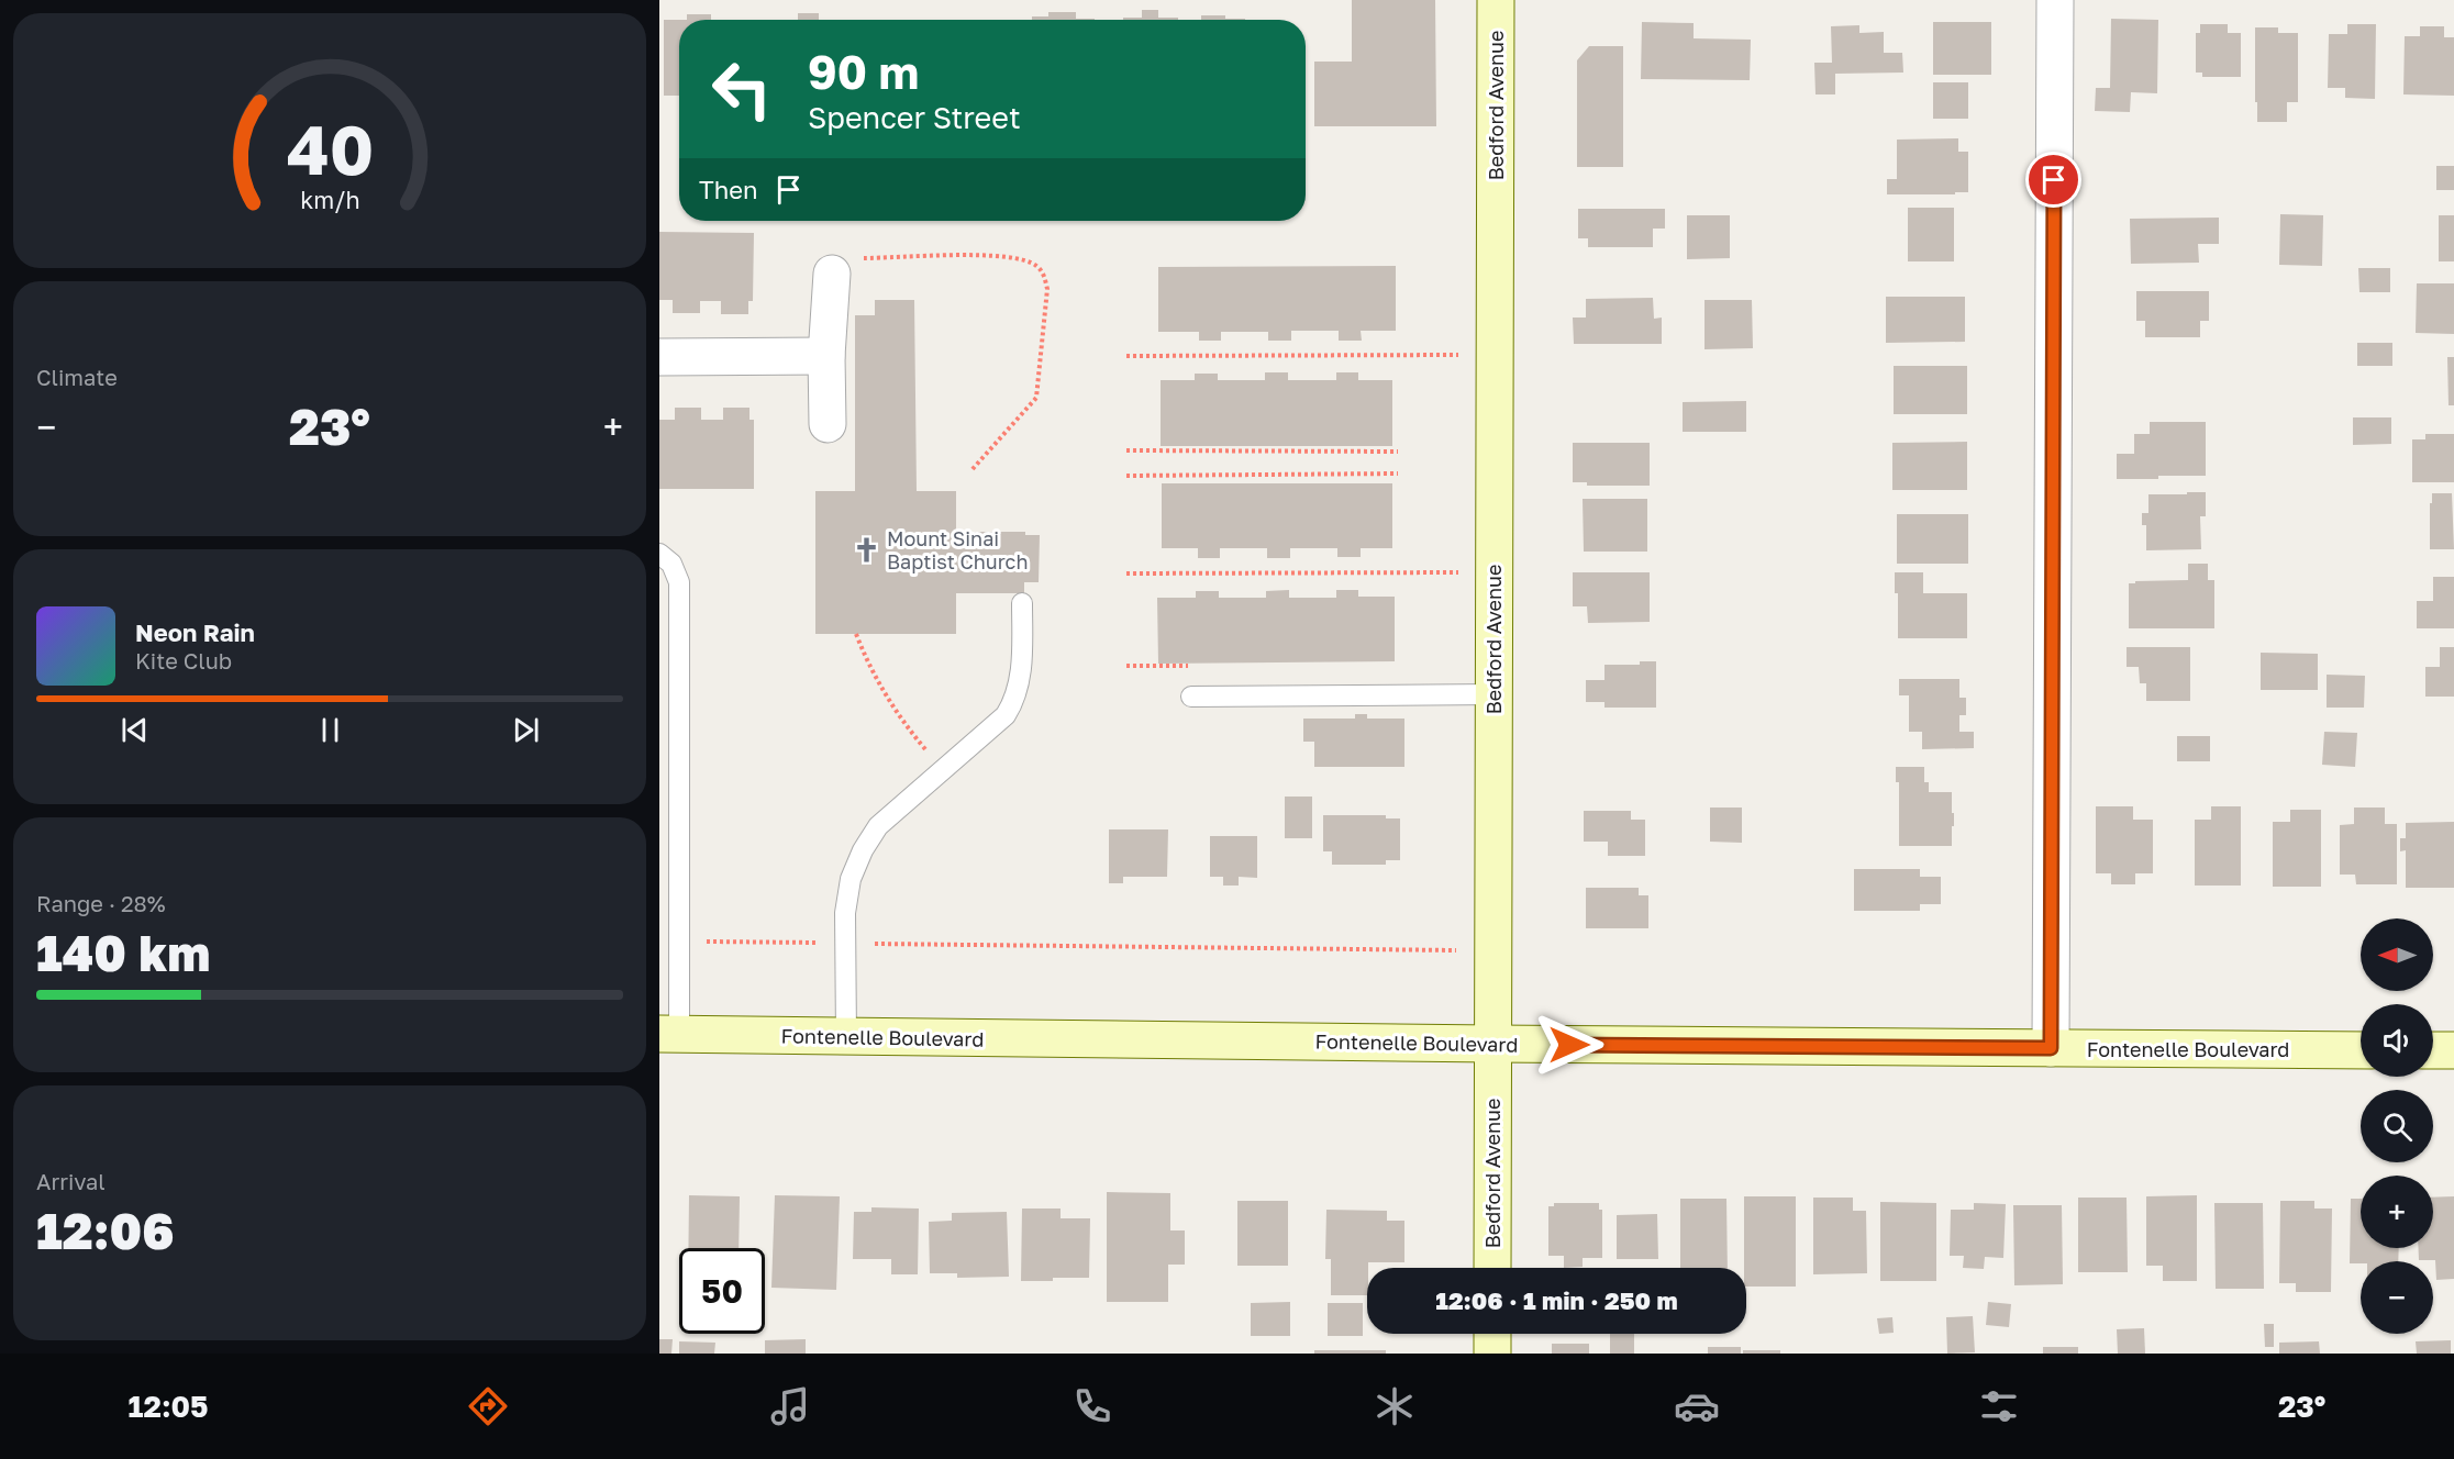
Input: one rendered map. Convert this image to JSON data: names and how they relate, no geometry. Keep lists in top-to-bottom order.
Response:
{
  "streets": {
    "main road": ["Bedford Avenue", "Fontenelle Boulevard"]
  },
  "crossings": [
    ["Bedford Avenue", "Fontenelle Boulevard"]
  ],
  "places": {
    "church": ["Mount Sinai Baptist Church"]
  },
  "north": "left",
  "page": {
    "turn": ["90 m", "Spencer Street"],
    "then": "Then",
    "tile": [
      "Climate",
      ["Range · 28%", "140 km"],
      ["Arrival", "12:06"]
    ],
    "heat": ["−", "23°", "+"],
    "song": ["Neon Rain", "Kite Club"],
    "map_buttons": ["+", "−"],
    "limit": "50",
    "trip": "12:06 · 1 min · 250 m",
    "tabs": ["12:05", "23°"],
    "gauge": ["40", "km/h"]
  }
}
